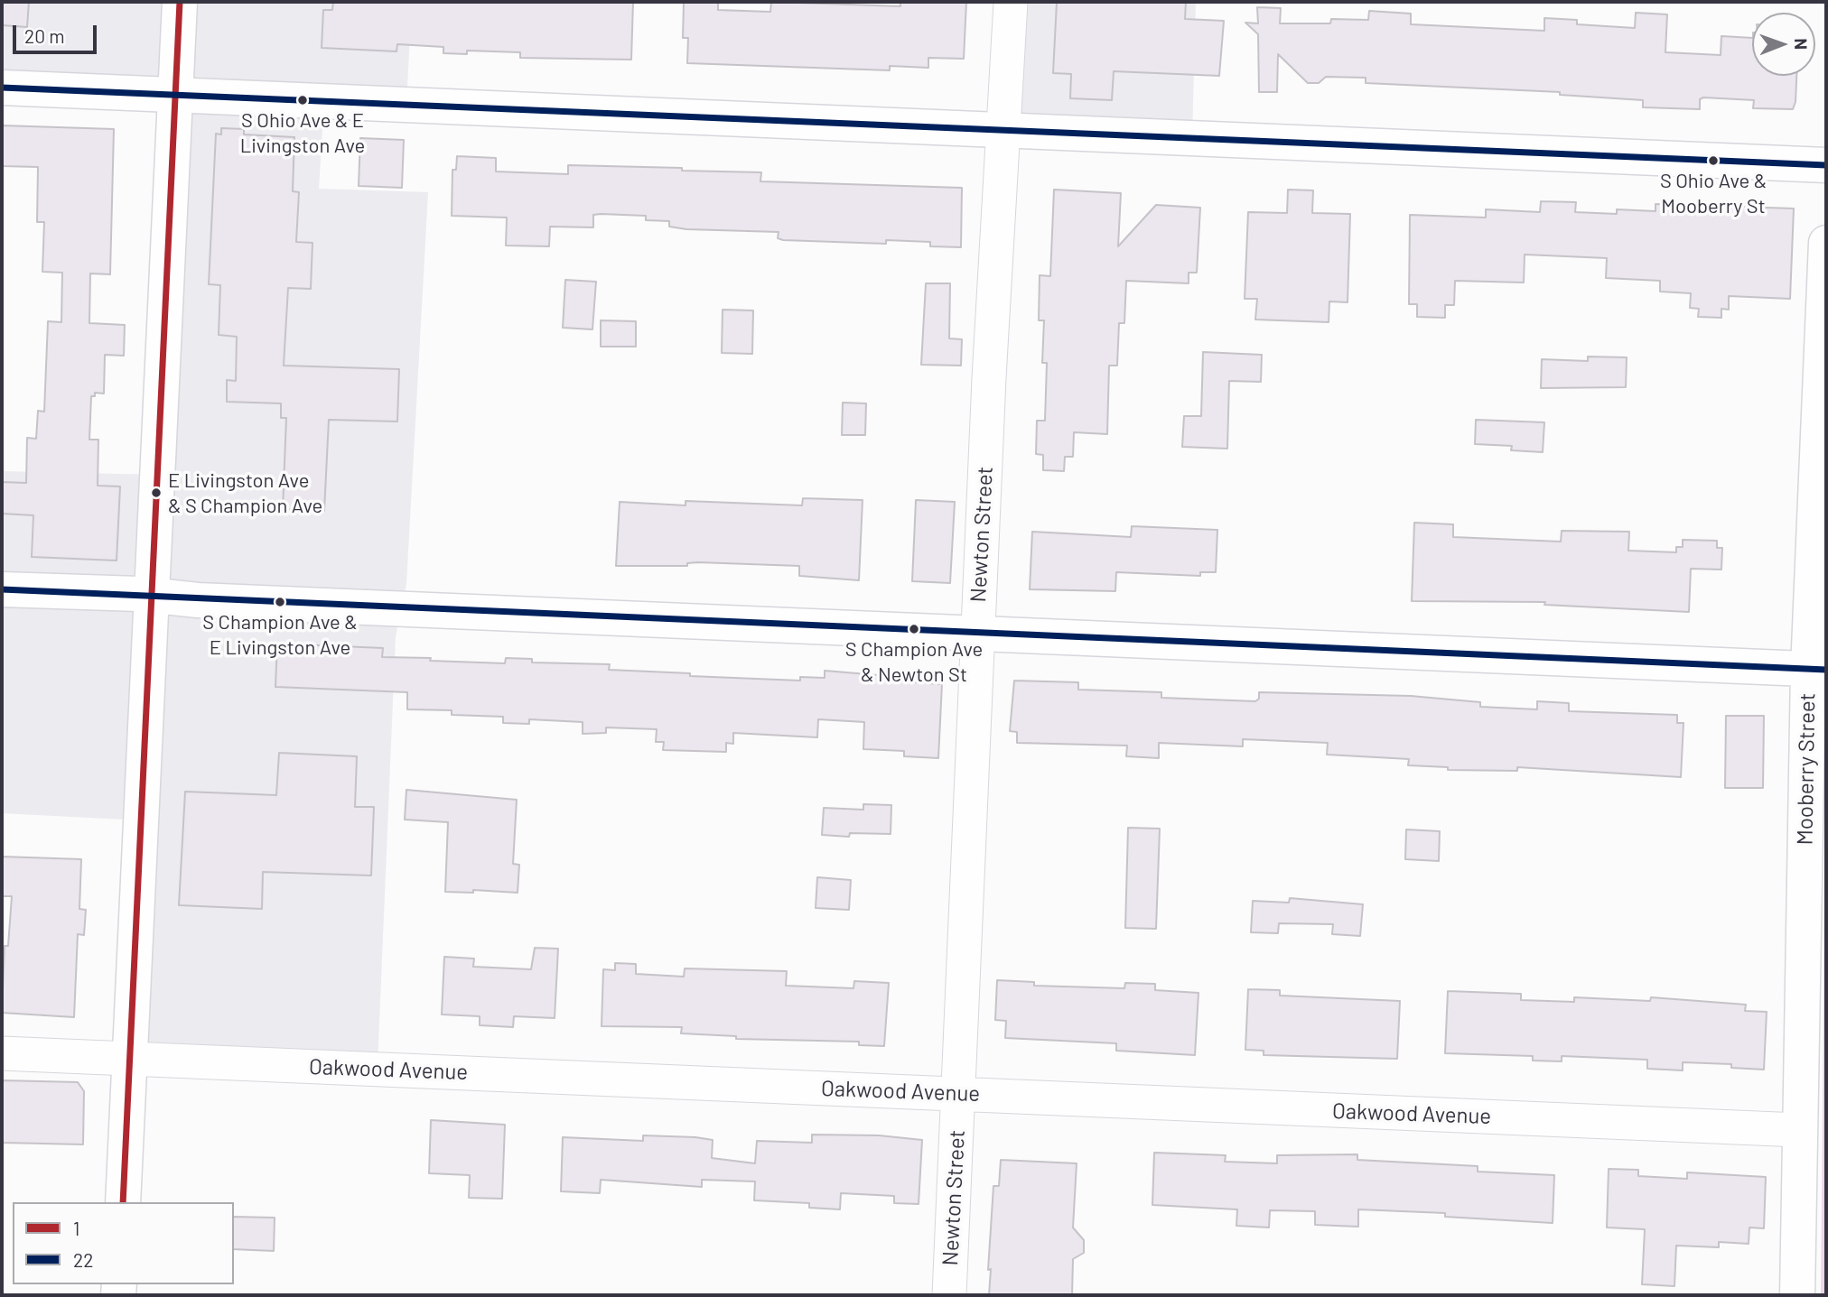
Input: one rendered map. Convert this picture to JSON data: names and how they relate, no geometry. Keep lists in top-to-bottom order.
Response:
{
  "streets": {
    "street": ["Newton Street", "Mooberry Street", "Oakwood Avenue"]
  },
  "crossings": [
    ["Newton Street", "Oakwood Avenue"],
    ["Mooberry Street", "Oakwood Avenue"]
  ],
  "places": [
    "S Ohio Ave & E Livingston Ave",
    "S Ohio Ave & Mooberry St",
    "E Livingston Ave & S Champion Ave",
    "S Champion Ave & E Livingston Ave",
    "S Champion Ave & Newton St"
  ],
  "lines": ["transit line 1", "transit line 22"],
  "legend": ["1", "22"],
  "scale_bar": "20 m",
  "north": "right"
}
